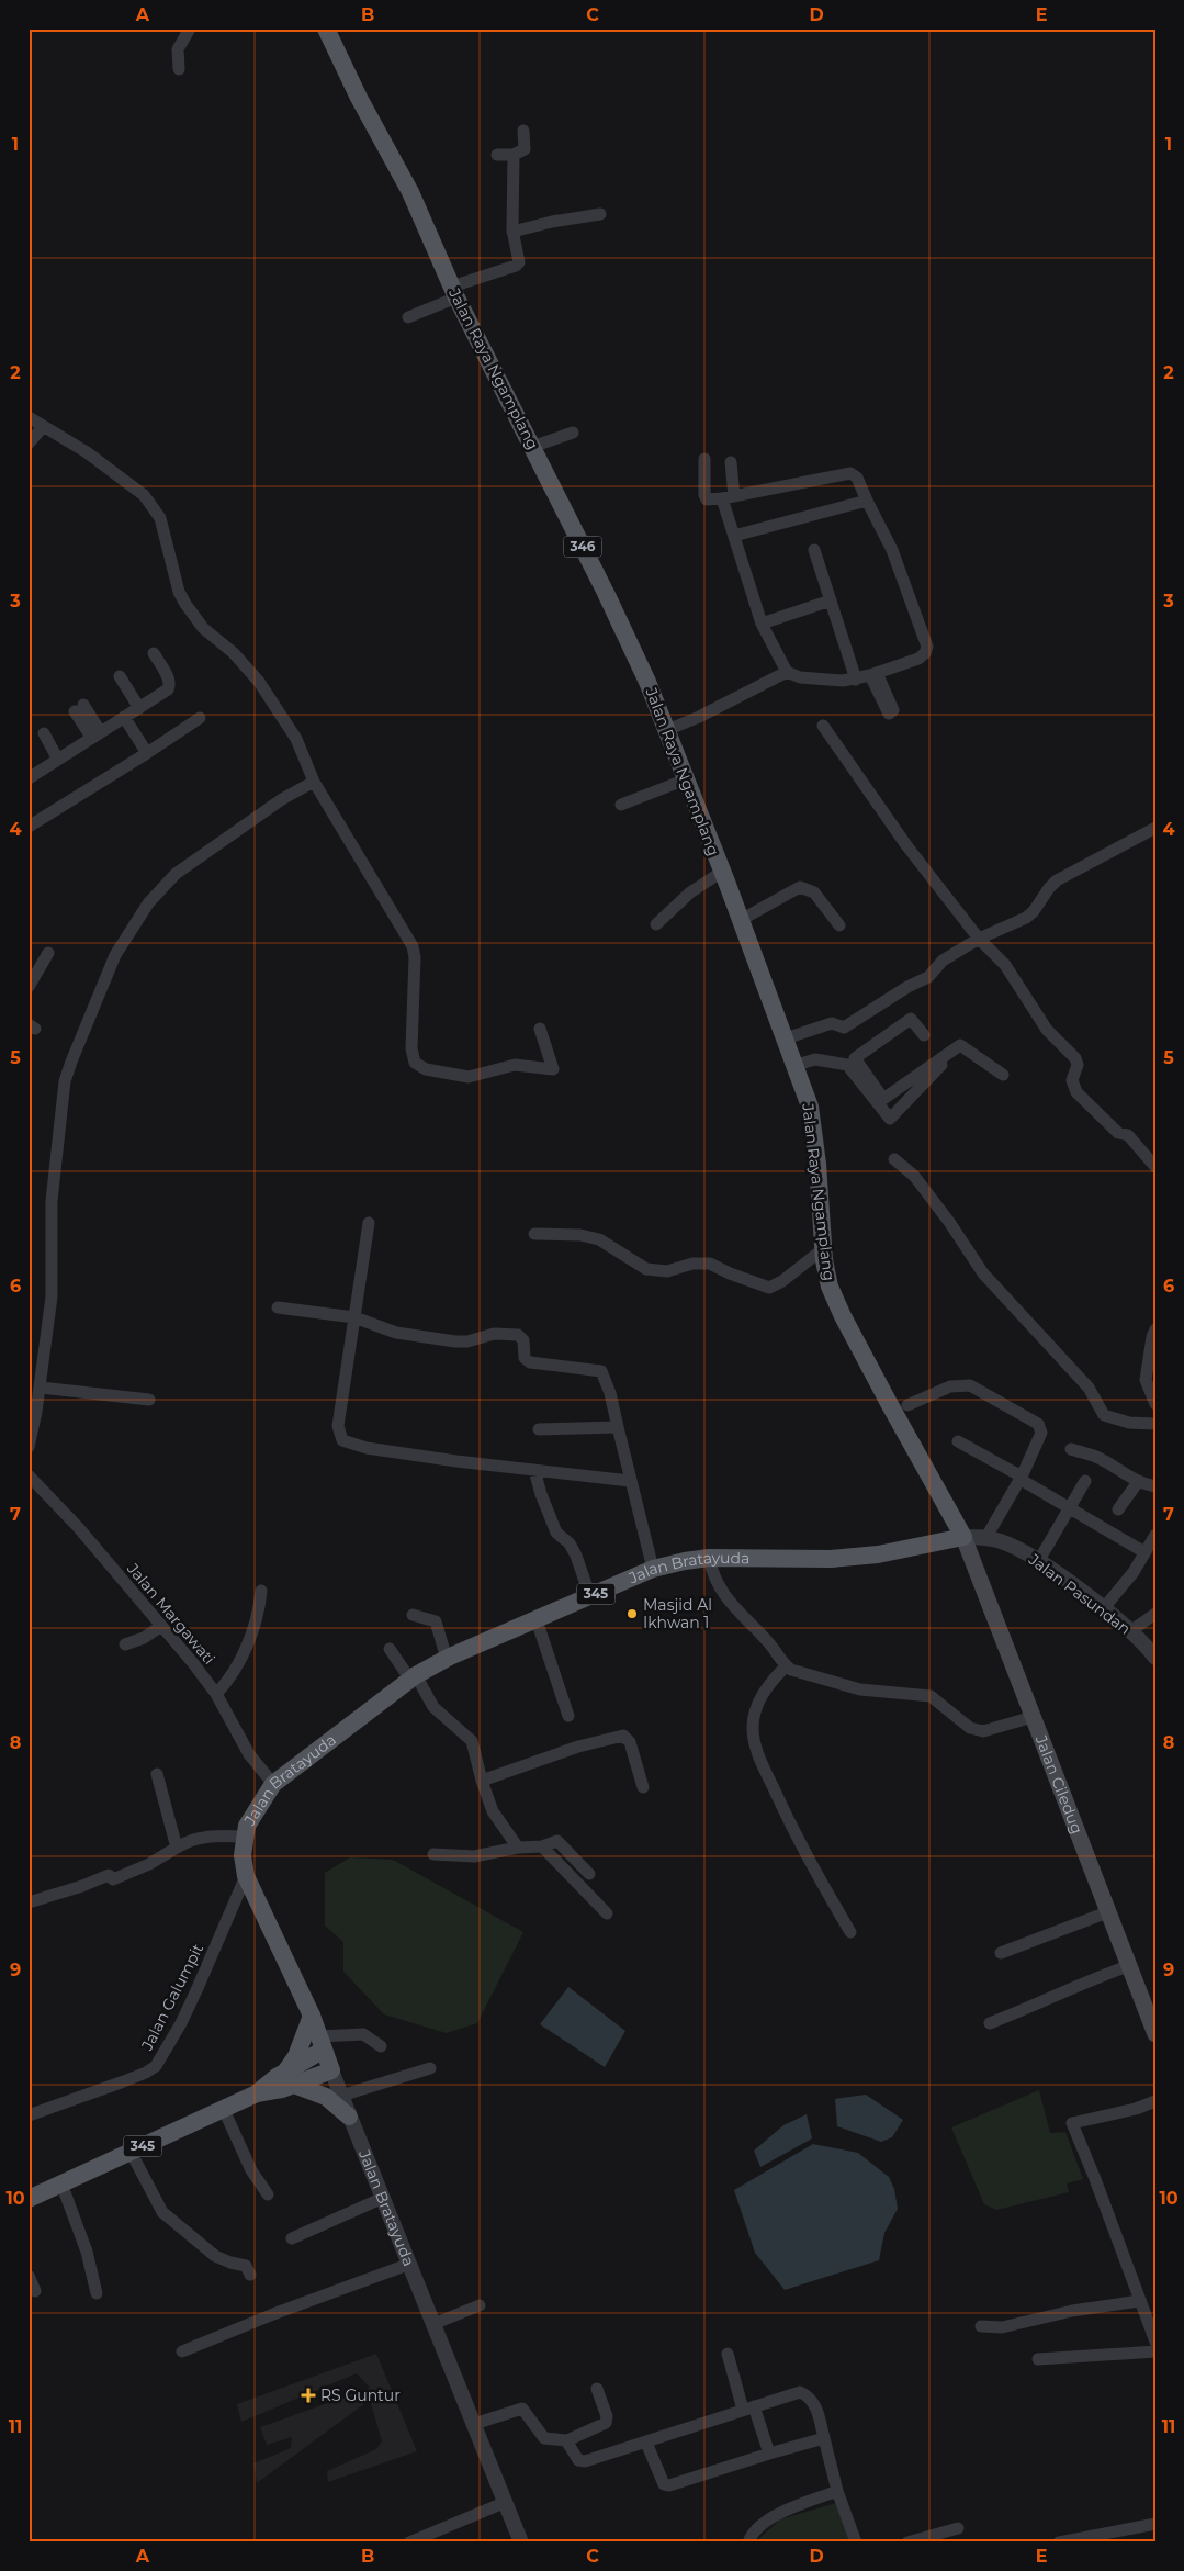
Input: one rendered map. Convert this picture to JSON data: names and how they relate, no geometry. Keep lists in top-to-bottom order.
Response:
{
  "streets": {
    "main road": [
      "Jalan Raya Ngamplang",
      "346",
      "Jalan Bratayuda",
      "345",
      "Jalan Ciledug"
    ],
    "street": ["Jalan Pasundan", "Jalan Margawati", "Jalan Galumpit"]
  },
  "crossings": [
    ["Jalan Raya Ngamplang", "Jalan Bratayuda"],
    ["Jalan Raya Ngamplang", "Jalan Pasundan"],
    ["Jalan Raya Ngamplang", "Jalan Ciledug"],
    ["Jalan Bratayuda", "345"],
    ["Jalan Bratayuda", "Jalan Pasundan"],
    ["Jalan Bratayuda", "Jalan Margawati"],
    ["Jalan Bratayuda", "Jalan Ciledug"],
    ["Jalan Bratayuda", "Jalan Galumpit"],
    ["Jalan Pasundan", "Jalan Ciledug"]
  ],
  "places": {
    "other": ["Masjid Al Ikhwan 1"],
    "health": ["RS Guntur"]
  },
  "grid": {
    "columns": [
      "A",
      "B",
      "C",
      "D",
      "E"
    ],
    "rows": [
      "1",
      "2",
      "3",
      "4",
      "5",
      "6",
      "7",
      "8",
      "9",
      "10",
      "11"
    ]
  }
}
